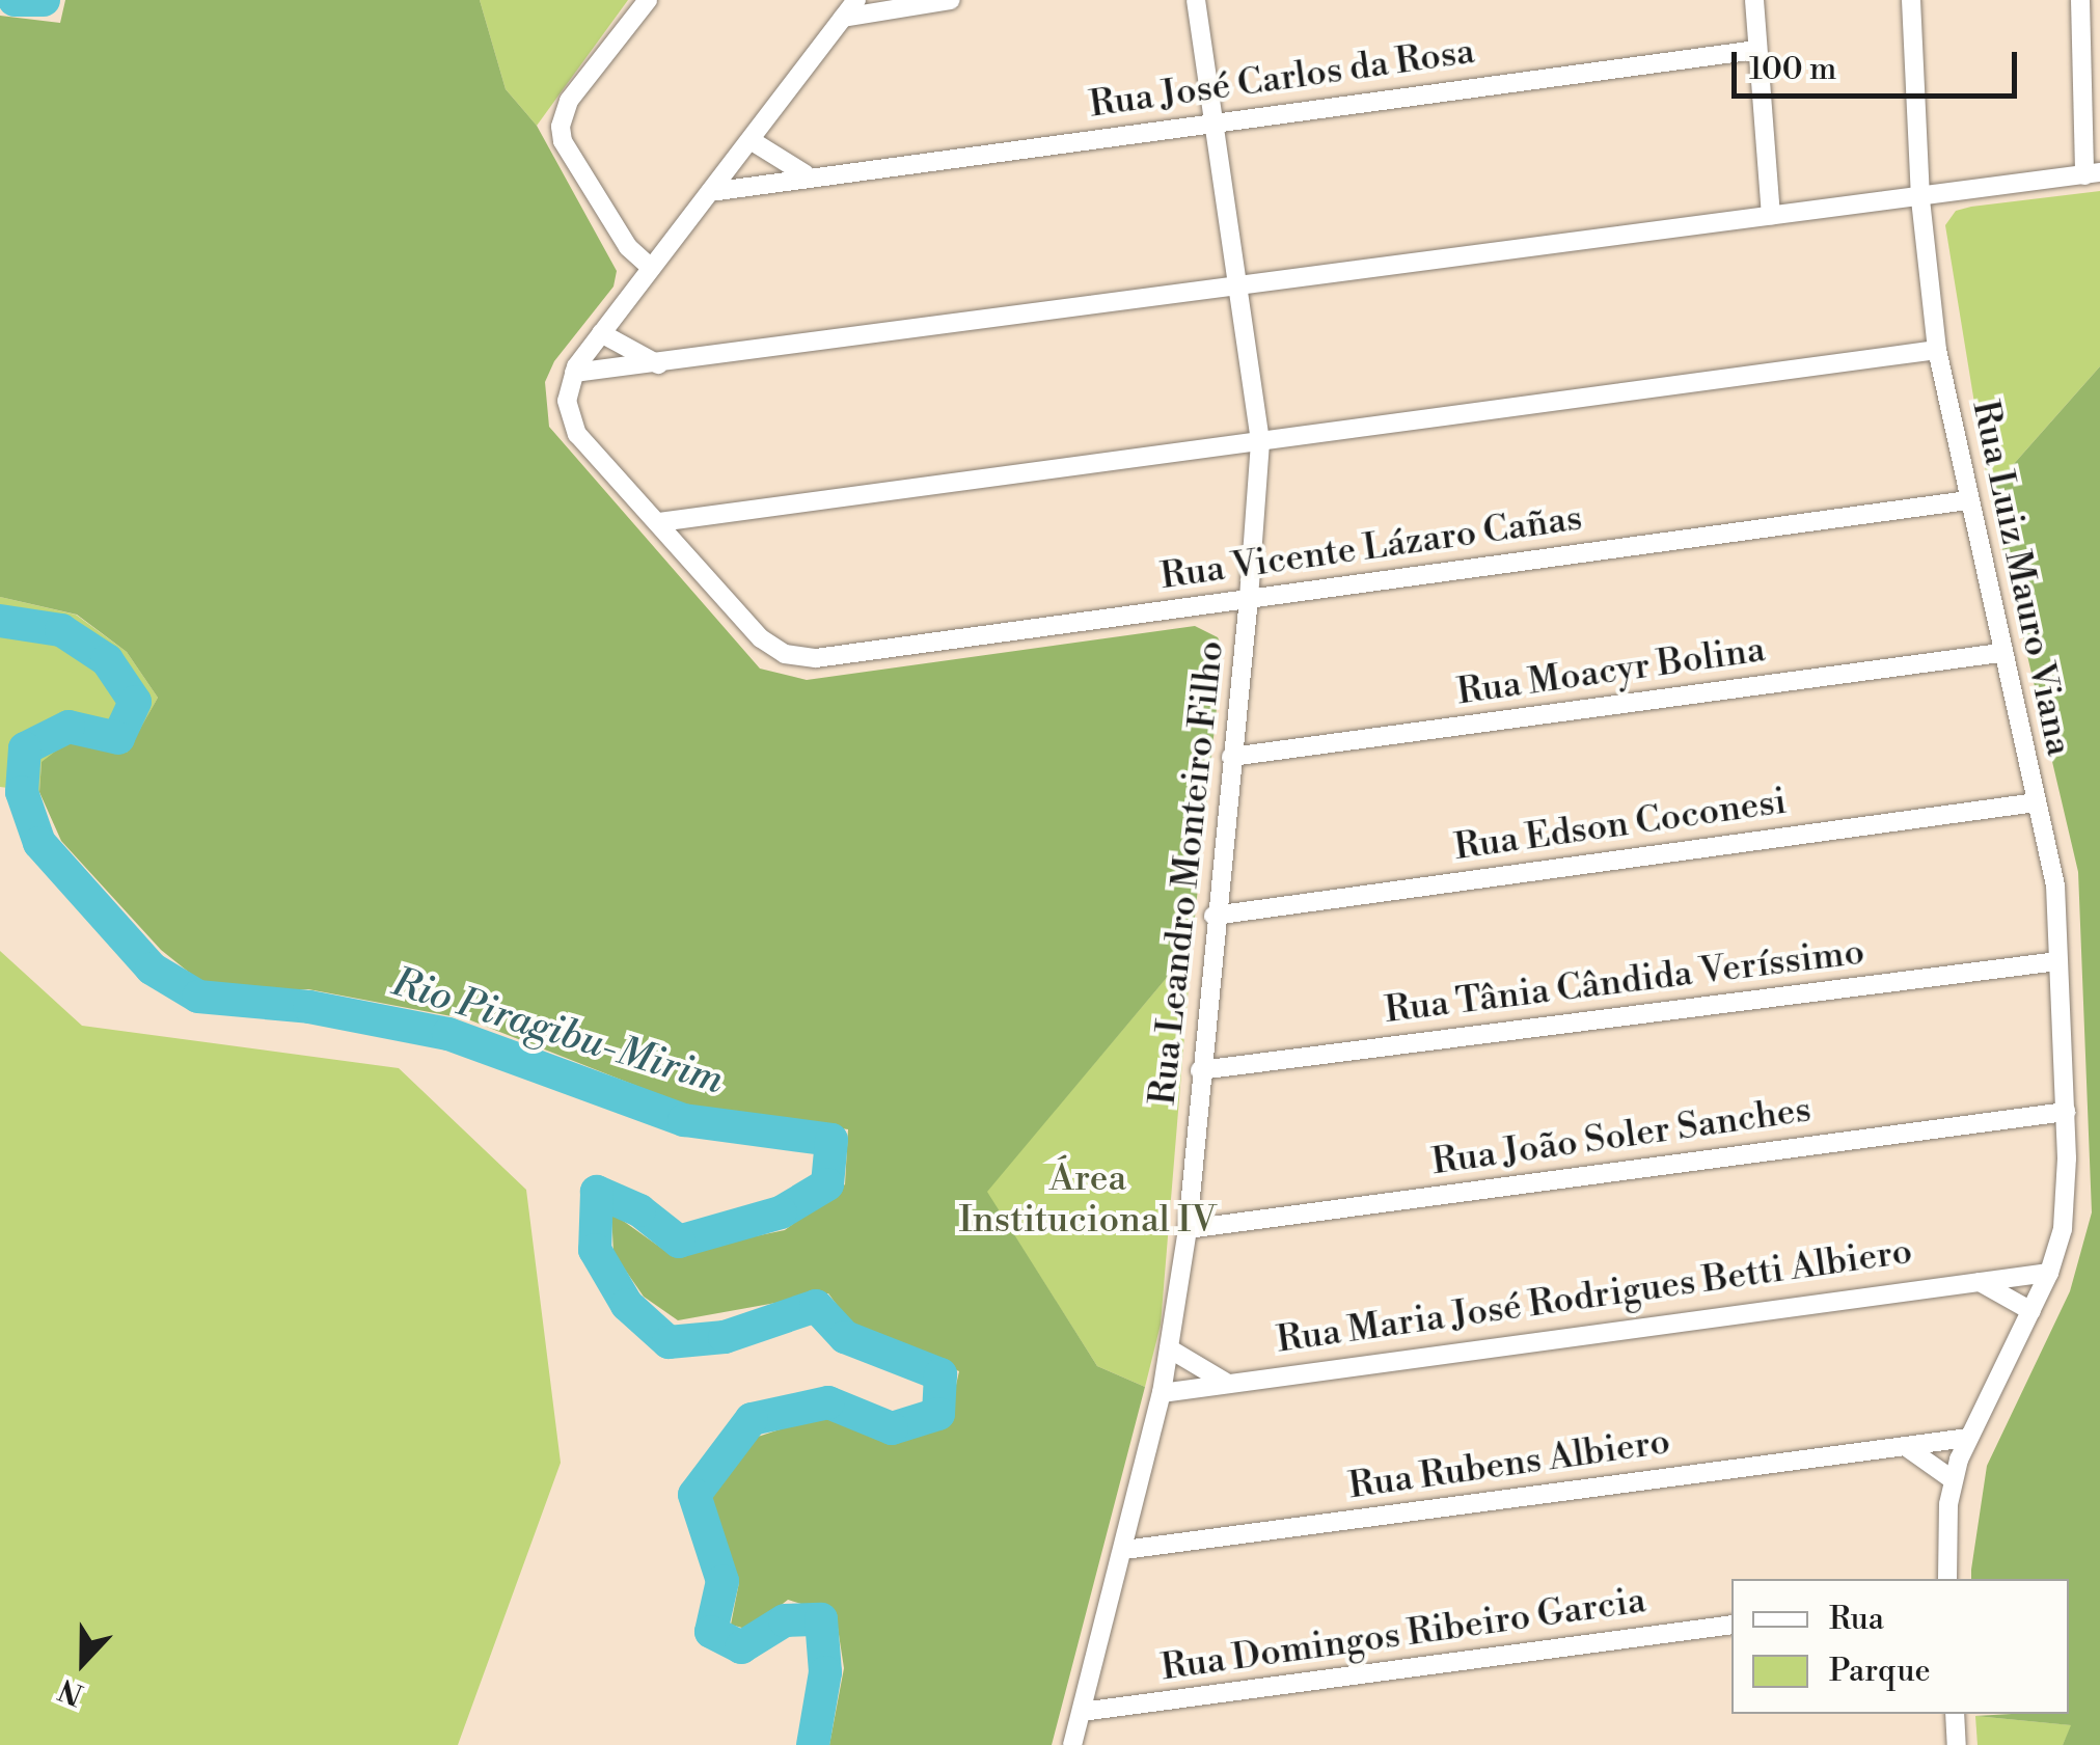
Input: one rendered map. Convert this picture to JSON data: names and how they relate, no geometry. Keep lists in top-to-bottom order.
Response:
{
  "streets": {
    "street": [
      "Rua José Carlos da Rosa",
      "Rua Vicente Lázaro Cañas",
      "Rua Luiz Mauro Viana",
      "Rua Moacyr Bolina",
      "Rua Edson Coconesi",
      "Rua Leandro Monteiro Filho",
      "Rua Tânia Cândida Veríssimo",
      "Rua João Soler Sanches",
      "Rua Maria José Rodrigues Betti Albiero",
      "Rua Rubens Albiero",
      "Rua Domingos Ribeiro Garcia"
    ]
  },
  "crossings": [
    ["Rua José Carlos da Rosa", "Rua Leandro Monteiro Filho"],
    ["Rua Vicente Lázaro Cañas", "Rua Luiz Mauro Viana"],
    ["Rua Vicente Lázaro Cañas", "Rua Leandro Monteiro Filho"],
    ["Rua Luiz Mauro Viana", "Rua Moacyr Bolina"],
    ["Rua Luiz Mauro Viana", "Rua Edson Coconesi"],
    ["Rua Luiz Mauro Viana", "Rua Tânia Cândida Veríssimo"],
    ["Rua Luiz Mauro Viana", "Rua João Soler Sanches"],
    ["Rua Luiz Mauro Viana", "Rua Maria José Rodrigues Betti Albiero"],
    ["Rua Luiz Mauro Viana", "Rua Rubens Albiero"],
    ["Rua Moacyr Bolina", "Rua Leandro Monteiro Filho"],
    ["Rua Edson Coconesi", "Rua Leandro Monteiro Filho"],
    ["Rua Leandro Monteiro Filho", "Rua Tânia Cândida Veríssimo"],
    ["Rua Leandro Monteiro Filho", "Rua João Soler Sanches"],
    ["Rua Leandro Monteiro Filho", "Rua Maria José Rodrigues Betti Albiero"],
    ["Rua Leandro Monteiro Filho", "Rua Rubens Albiero"],
    ["Rua Leandro Monteiro Filho", "Rua Domingos Ribeiro Garcia"]
  ],
  "water": ["Rio Piragibu-Mirim"],
  "parks": ["Área Institucional IV"],
  "legend": ["Rua", "Parque"],
  "scale_bar": "100 m",
  "north": "bottom"
}
